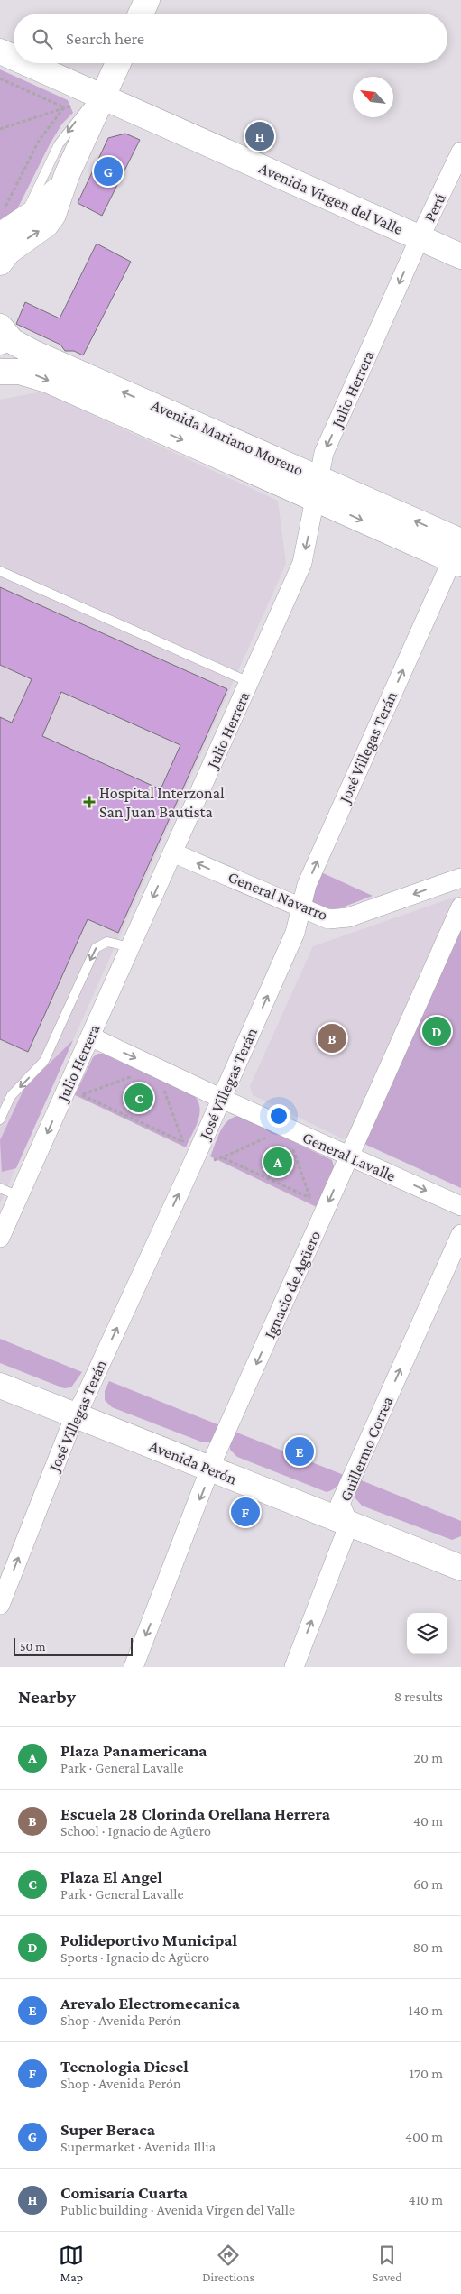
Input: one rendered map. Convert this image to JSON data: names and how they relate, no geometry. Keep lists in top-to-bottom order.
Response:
{
  "streets": {
    "main road": ["Avenida Virgen del Valle", "Avenida Mariano Moreno", "Avenida Perón"],
    "street": [
      "Perú",
      "Julio Herrera",
      "José Villegas Terán",
      "General Navarro",
      "General Lavalle",
      "Ignacio de Agüero",
      "Guillermo Correa"
    ]
  },
  "crossings": [
    ["Avenida Virgen del Valle", "Perú"],
    ["Avenida Virgen del Valle", "Julio Herrera"],
    ["Perú", "Julio Herrera"],
    ["Julio Herrera", "Avenida Mariano Moreno"],
    ["Julio Herrera", "General Navarro"],
    ["Julio Herrera", "General Lavalle"],
    ["Avenida Mariano Moreno", "José Villegas Terán"],
    ["José Villegas Terán", "General Navarro"],
    ["José Villegas Terán", "General Lavalle"],
    ["José Villegas Terán", "Avenida Perón"],
    ["General Lavalle", "Ignacio de Agüero"],
    ["Ignacio de Agüero", "Avenida Perón"],
    ["Guillermo Correa", "Avenida Perón"]
  ],
  "one_way": [
    "Julio Herrera",
    "José Villegas Terán",
    "General Navarro",
    "General Lavalle",
    "Ignacio de Agüero",
    "Guillermo Correa"
  ],
  "places": {
    "health": ["Hospital Interzonal San Juan Bautista"]
  },
  "scale_bar": "50 m",
  "north": "top left",
  "page": {
    "search": "Search here",
    "pins": [
      "H",
      "G",
      "D",
      "B",
      "C",
      "A",
      "E",
      "F"
    ],
    "scale": "50 m",
    "heading": ["Nearby", "8 results"],
    "list": [
      {
        "mark": "A",
        "name": "Plaza Panamericana",
        "note": "Park · General Lavalle",
        "value": "20 m"
      },
      {
        "mark": "B",
        "name": "Escuela 28 Clorinda Orellana Herrera",
        "note": "School · Ignacio de Agüero",
        "value": "40 m"
      },
      {
        "mark": "C",
        "name": "Plaza El Angel",
        "note": "Park · General Lavalle",
        "value": "60 m"
      },
      {
        "mark": "D",
        "name": "Polideportivo Municipal",
        "note": "Sports · Ignacio de Agüero",
        "value": "80 m"
      },
      {
        "mark": "E",
        "name": "Arevalo Electromecanica",
        "note": "Shop · Avenida Perón",
        "value": "140 m"
      },
      {
        "mark": "F",
        "name": "Tecnologia Diesel",
        "note": "Shop · Avenida Perón",
        "value": "170 m"
      },
      {
        "mark": "G",
        "name": "Super Beraca",
        "note": "Supermarket · Avenida Illia",
        "value": "400 m"
      },
      {
        "mark": "H",
        "name": "Comisaría Cuarta",
        "note": "Public building · Avenida Virgen del Valle",
        "value": "410 m"
      }
    ],
    "nav": ["Map", "Directions", "Saved"]
  }
}
